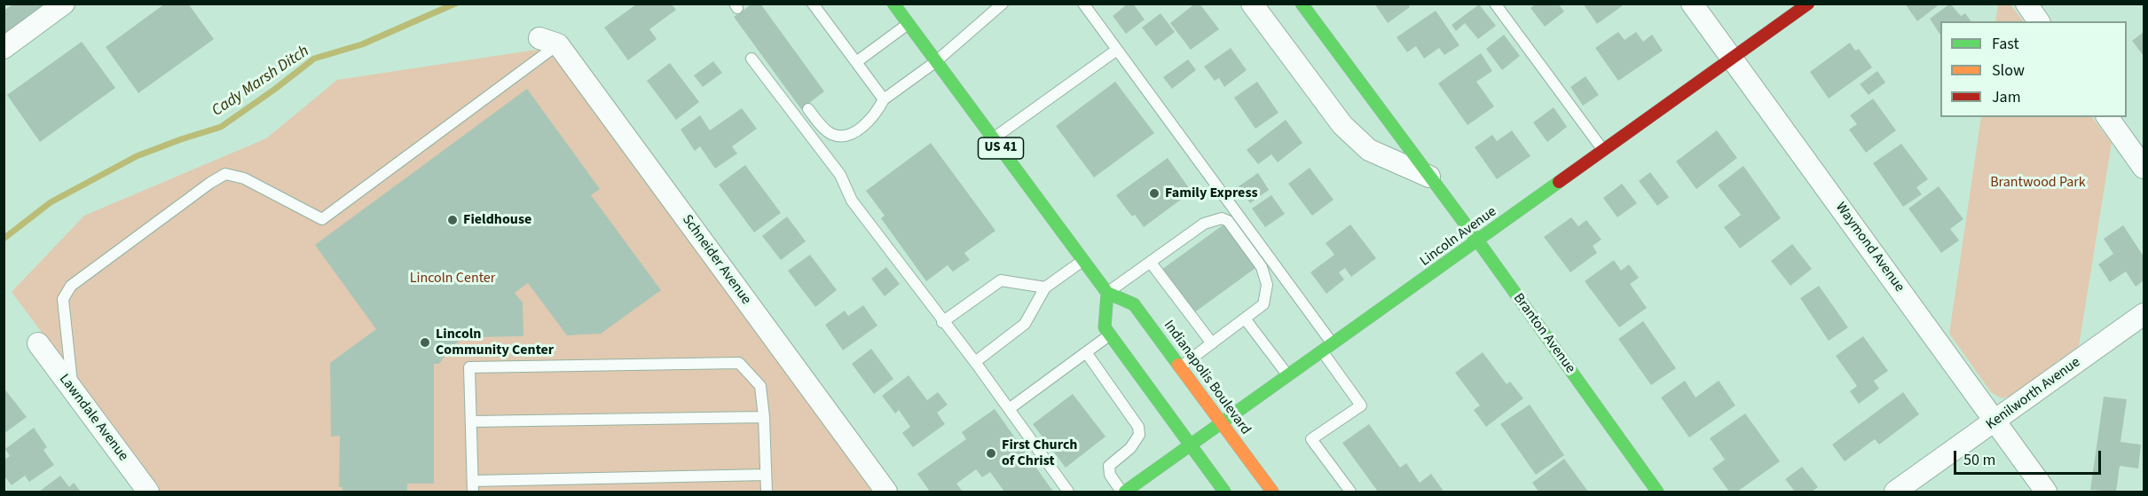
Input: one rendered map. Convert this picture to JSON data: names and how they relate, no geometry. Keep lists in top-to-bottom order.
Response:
{
  "streets": {
    "main road": [
      "US 41",
      "Lincoln Avenue",
      "Branton Avenue",
      "Indianapolis Boulevard"
    ],
    "street": [
      "Waymond Avenue",
      "Schneider Avenue",
      "Kenilworth Avenue",
      "Lawndale Avenue"
    ]
  },
  "crossings": [
    ["US 41", "Indianapolis Boulevard"],
    ["Lincoln Avenue", "Waymond Avenue"],
    ["Lincoln Avenue", "Branton Avenue"],
    ["Lincoln Avenue", "Indianapolis Boulevard"],
    ["Waymond Avenue", "Kenilworth Avenue"]
  ],
  "water": ["Cady Marsh Ditch"],
  "parks": ["Brantwood Park", "Lincoln Center"],
  "places": [
    "Family Express",
    "Fieldhouse",
    "Lincoln Community Center",
    "First Church of Christ"
  ],
  "legend": ["Fast", "Slow", "Jam"],
  "scale_bar": "50 m"
}
